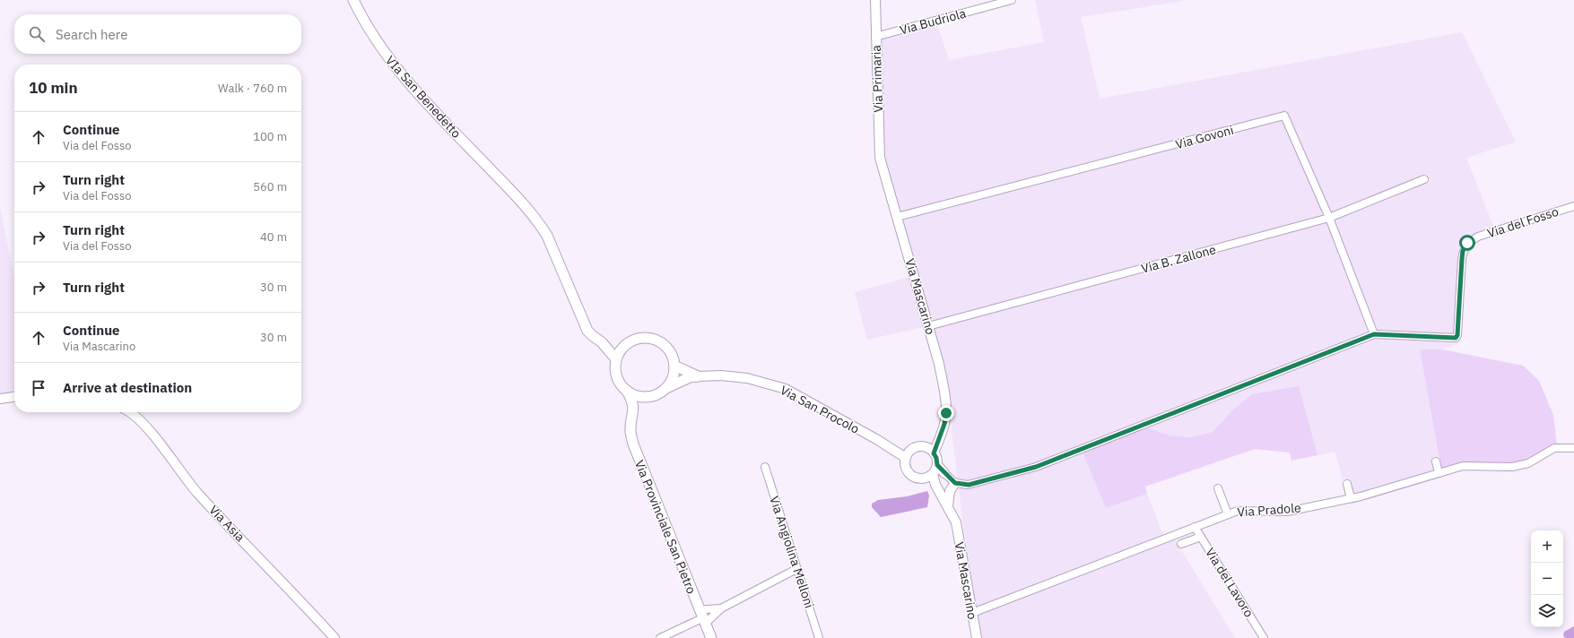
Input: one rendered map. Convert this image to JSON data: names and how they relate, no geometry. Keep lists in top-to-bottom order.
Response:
{
  "streets": {
    "main road": ["VIa San Benedetto", "Via Provinciale San Pietro"],
    "street": [
      "Via Budriola",
      "Via Primaria",
      "Via Govoni",
      "Via del Fosso",
      "Via B. Zallone",
      "Via Mascarino",
      "Via San Procolo",
      "Via Pradole",
      "Via Asia",
      "Via Angiolina Melloni",
      "Via del Lavoro"
    ]
  },
  "crossings": [
    ["Via Budriola", "Via Primaria"],
    ["Via Primaria", "Via Mascarino"],
    ["Via Govoni", "Via del Fosso"],
    ["Via Govoni", "Via B. Zallone"],
    ["Via Govoni", "Via Mascarino"],
    ["Via B. Zallone", "Via Mascarino"],
    ["Via Mascarino", "Via San Procolo"],
    ["Via Mascarino", "Via Pradole"],
    ["Via Pradole", "Via del Lavoro"]
  ],
  "page": {
    "search": "Search here",
    "heading": ["10 min", "Walk · 760 m"],
    "list": [
      ["Continue", "Via del Fosso", "100 m"],
      ["Turn right", "Via del Fosso", "560 m"],
      ["Turn right", "Via del Fosso", "40 m"],
      ["Turn right", "30 m"],
      ["Continue", "Via Mascarino", "30 m"],
      "Arrive at destination"
    ],
    "map_buttons": ["+", "−"]
  }
}
